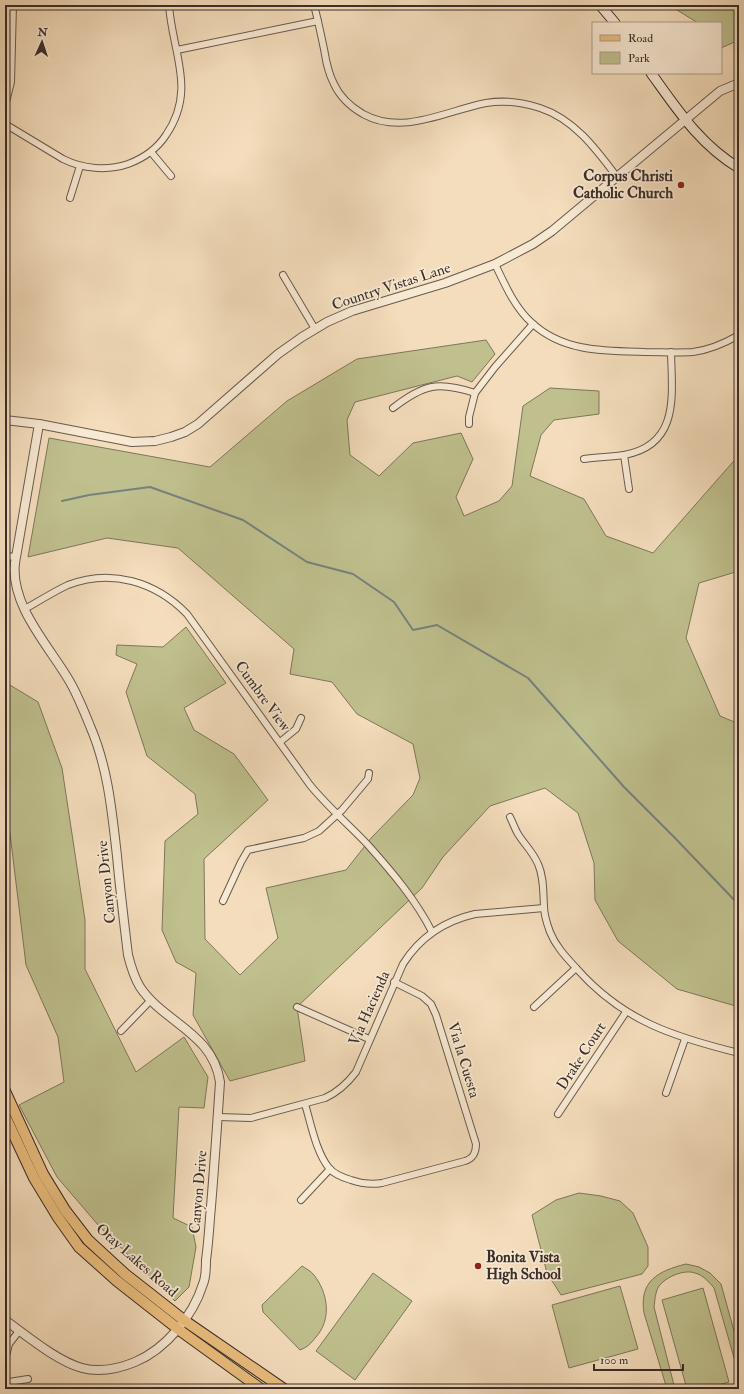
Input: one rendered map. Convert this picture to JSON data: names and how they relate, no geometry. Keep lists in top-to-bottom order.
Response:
{
  "streets": {
    "main road": ["Otay Lakes Road"],
    "street": [
      "Country Vistas Lane",
      "Cumbre View",
      "Canyon Drive",
      "Via Hacienda",
      "Drake Court",
      "Via la Cuesta"
    ]
  },
  "crossings": [
    ["Country Vistas Lane", "Canyon Drive"],
    ["Cumbre View", "Canyon Drive"],
    ["Cumbre View", "Via Hacienda"],
    ["Canyon Drive", "Via Hacienda"],
    ["Canyon Drive", "Otay Lakes Road"],
    ["Via Hacienda", "Via la Cuesta"]
  ],
  "places": ["Corpus Christi Catholic Church", "Bonita Vista High School"],
  "legend": ["Road", "Park"],
  "scale_bar": "100 m",
  "north": "top"
}
